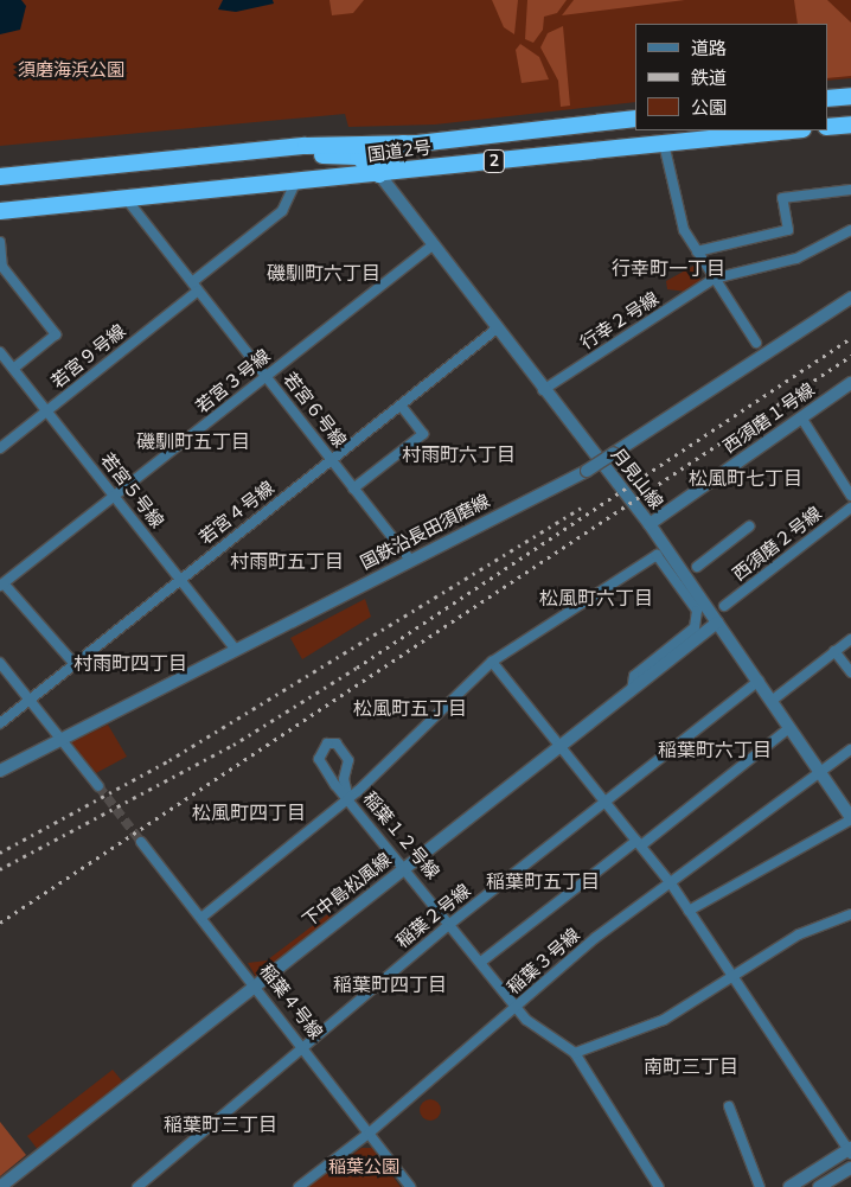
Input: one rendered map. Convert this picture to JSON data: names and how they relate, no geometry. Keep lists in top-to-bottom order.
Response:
{
  "streets": {
    "highway": ["国道2号", "2"],
    "street": [
      "行幸２号線",
      "若宮９号線",
      "若宮３号線",
      "若宮６号線",
      "西須磨１号線",
      "月見山線",
      "若宮５号線",
      "若宮４号線",
      "国鉄沿長田須磨線",
      "西須磨２号線",
      "稲葉１２号線",
      "下中島松風線",
      "稲葉２号線",
      "稲葉３号線",
      "稲葉４号線"
    ]
  },
  "crossings": [
    ["国道2号", "2"],
    ["国道2号", "若宮６号線"],
    ["国道2号", "月見山線"],
    ["2", "月見山線"],
    ["行幸２号線", "月見山線"],
    ["若宮９号線", "若宮６号線"],
    ["若宮９号線", "若宮５号線"],
    ["若宮３号線", "若宮６号線"],
    ["若宮３号線", "月見山線"],
    ["若宮３号線", "若宮５号線"],
    ["若宮６号線", "若宮４号線"],
    ["若宮６号線", "国鉄沿長田須磨線"],
    ["西須磨１号線", "月見山線"],
    ["月見山線", "若宮４号線"],
    ["月見山線", "下中島松風線"],
    ["月見山線", "稲葉２号線"],
    ["月見山線", "稲葉３号線"],
    ["若宮５号線", "若宮４号線"],
    ["若宮５号線", "国鉄沿長田須磨線"],
    ["稲葉１２号線", "下中島松風線"],
    ["稲葉１２号線", "稲葉２号線"],
    ["稲葉１２号線", "稲葉３号線"],
    ["下中島松風線", "稲葉４号線"],
    ["稲葉２号線", "稲葉４号線"],
    ["稲葉３号線", "稲葉４号線"]
  ],
  "districts": [
    "行幸町一丁目",
    "磯馴町六丁目",
    "磯馴町五丁目",
    "村雨町六丁目",
    "松風町七丁目",
    "村雨町五丁目",
    "松風町六丁目",
    "村雨町四丁目",
    "松風町五丁目",
    "稲葉町六丁目",
    "松風町四丁目",
    "稲葉町五丁目",
    "稲葉町四丁目",
    "南町三丁目",
    "稲葉町三丁目"
  ],
  "parks": ["須磨海浜公園", "稲葉公園"],
  "legend": ["道路", "鉄道", "公園"]
}
